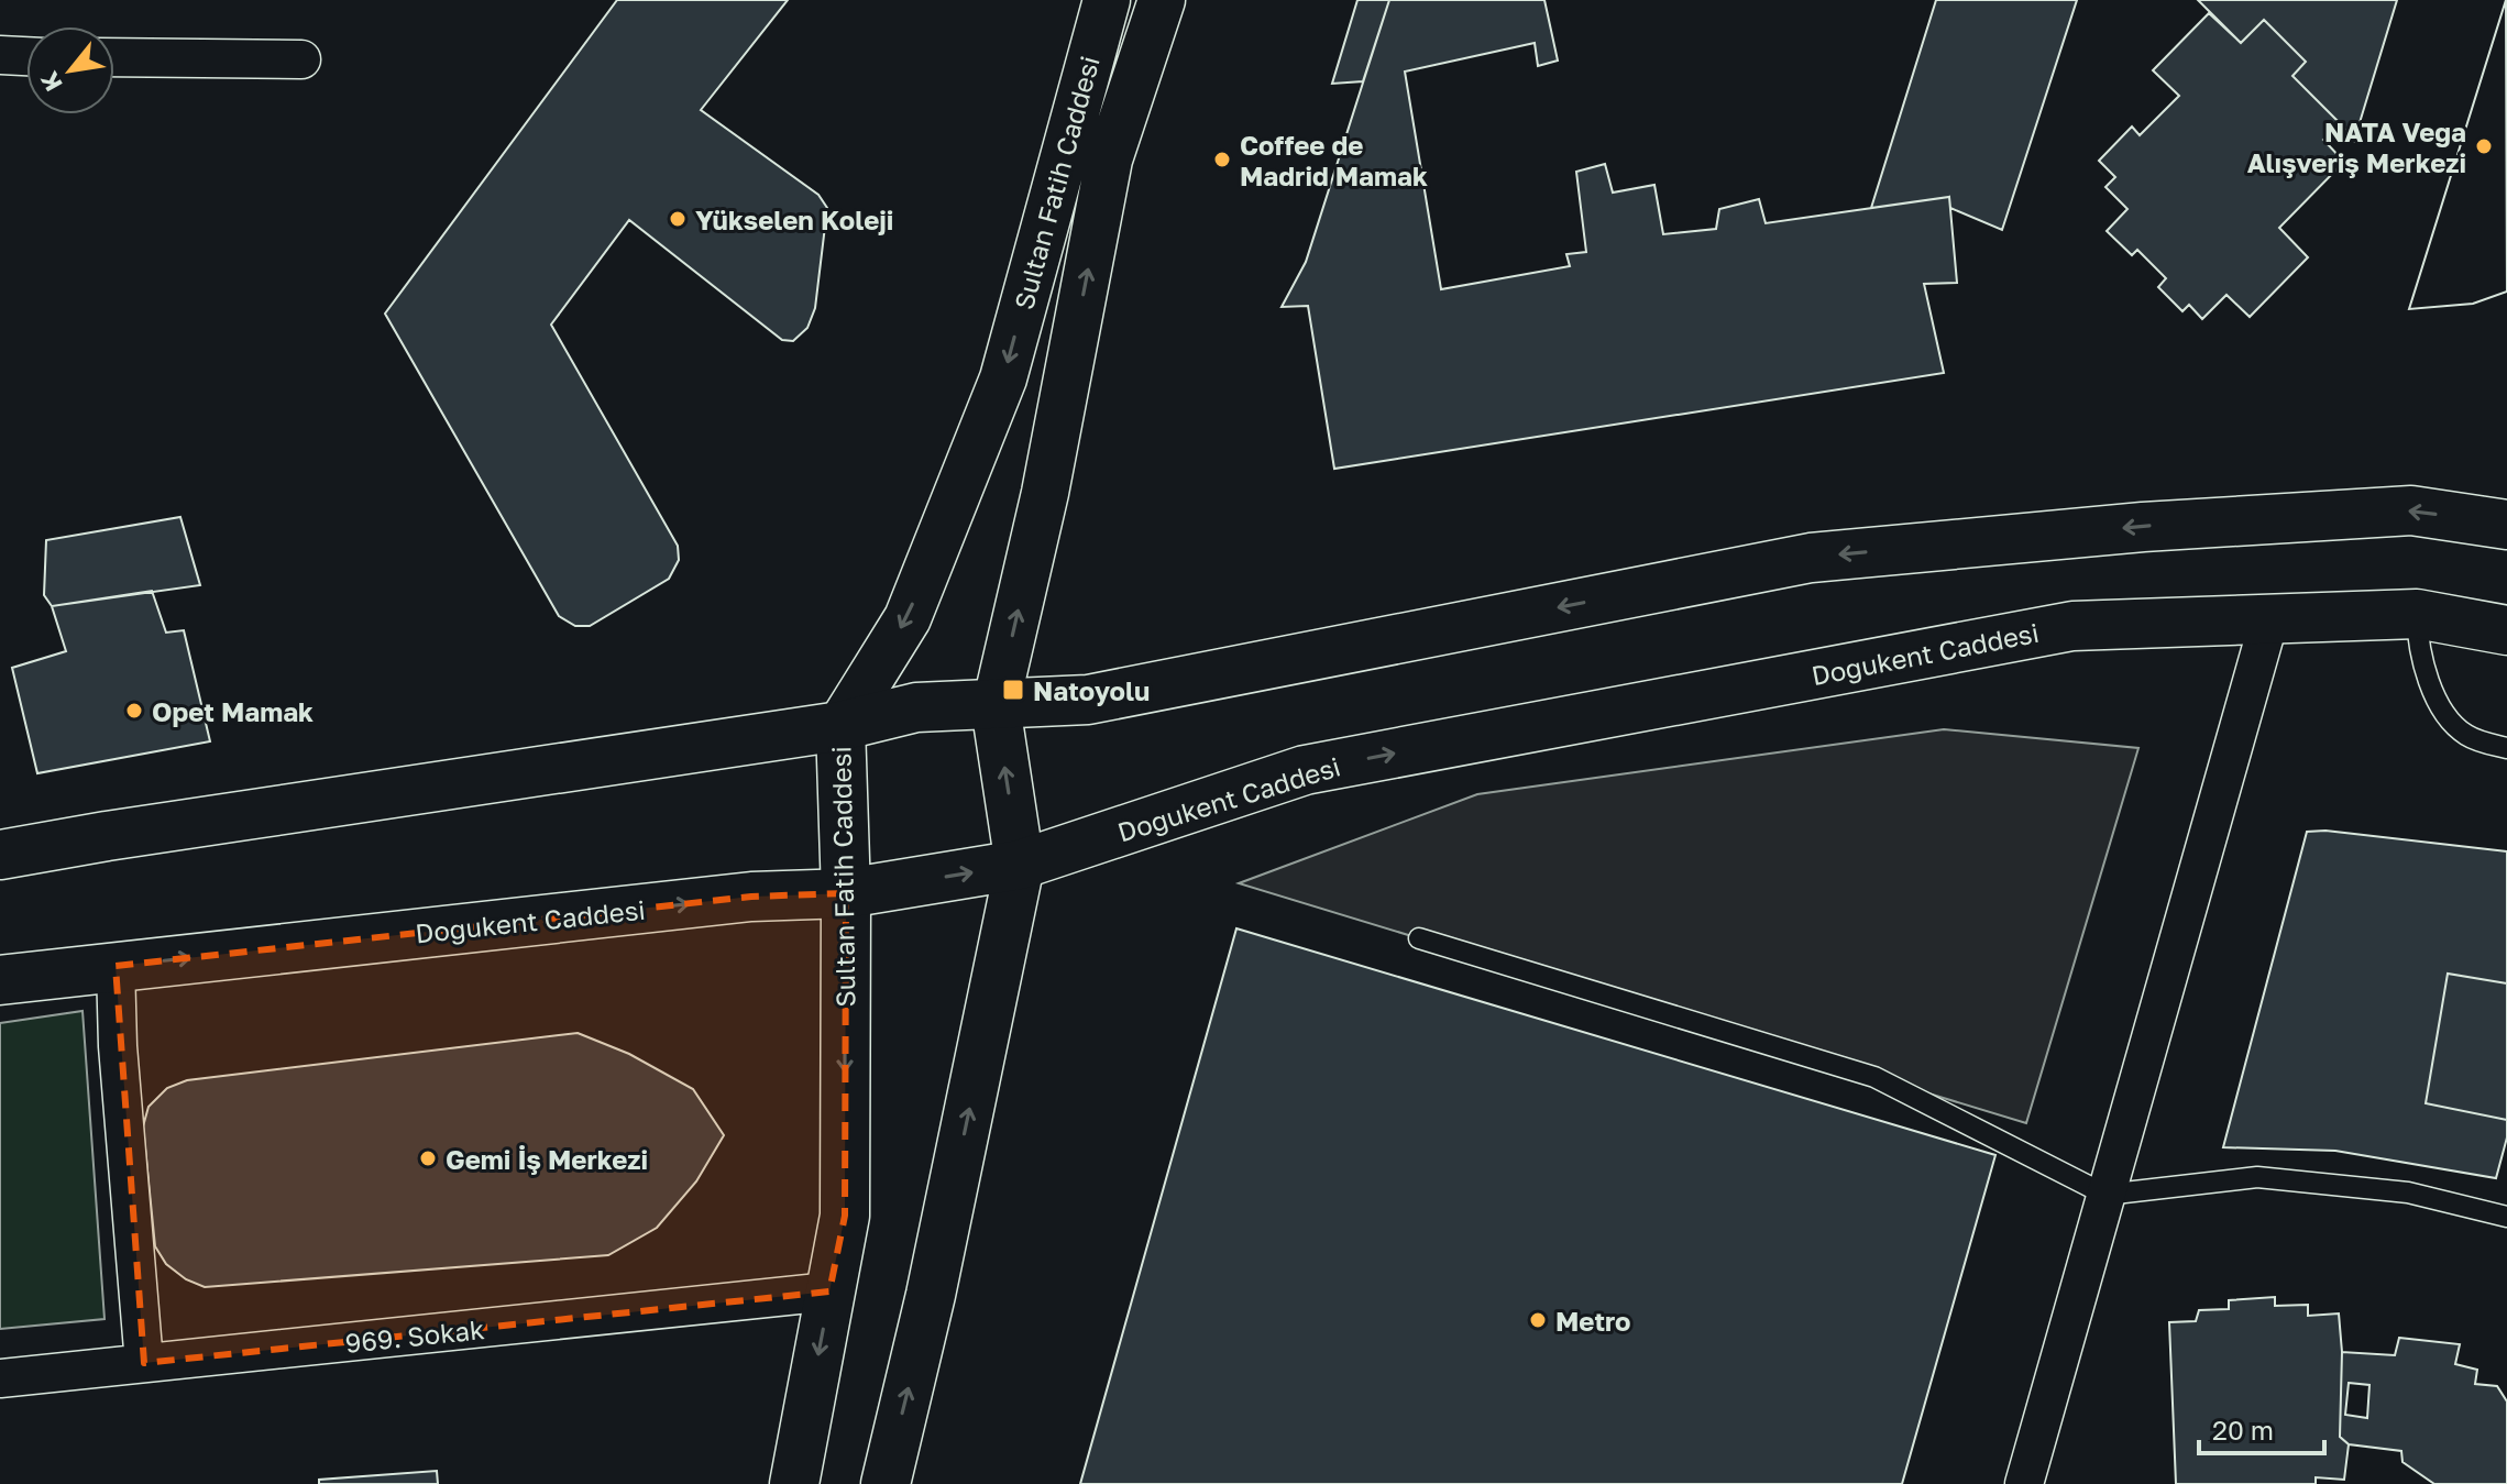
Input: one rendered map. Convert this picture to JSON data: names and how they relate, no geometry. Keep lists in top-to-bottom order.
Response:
{
  "streets": {
    "main road": ["Sultan Fatih Caddesi", "Doğukent Caddesi"],
    "street": ["969. Sokak"]
  },
  "crossings": [
    ["Sultan Fatih Caddesi", "Doğukent Caddesi"],
    ["Sultan Fatih Caddesi", "969. Sokak"]
  ],
  "places": {
    "other": [
      "NATA Vega Alışveriş Merkezi",
      "Coffee de Madrid Mamak",
      "Yükselen Koleji",
      "Opet Mamak",
      "Gemi İş Merkezi",
      "Metro"
    ],
    "transit": ["Natoyolu"]
  },
  "scale_bar": "20 m",
  "north": "bottom left"
}
